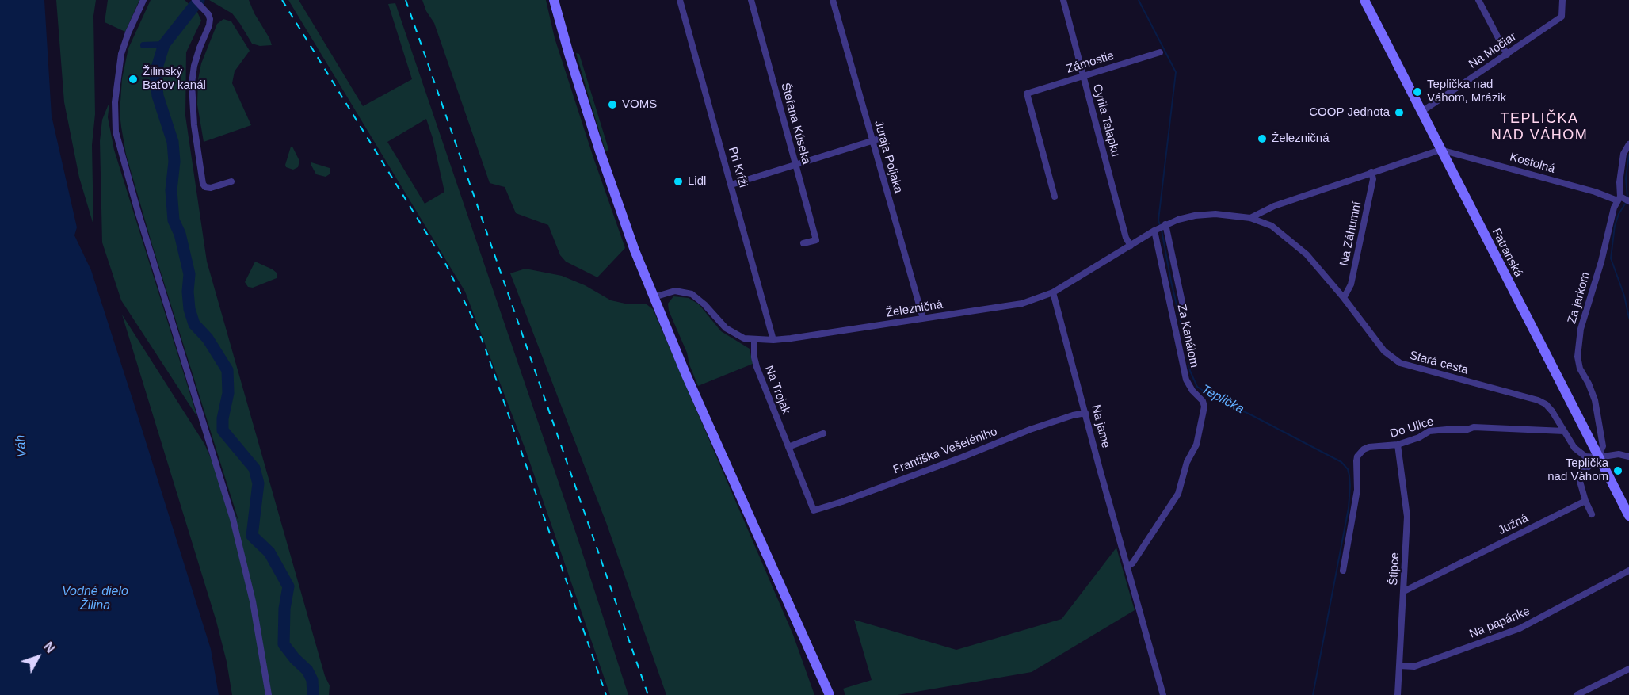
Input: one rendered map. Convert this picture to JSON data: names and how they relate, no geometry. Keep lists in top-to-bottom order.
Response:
{
  "streets": {
    "main road": ["Fatranská"],
    "street": [
      "Na Močiar",
      "Zámostie",
      "Cyrila Talapku",
      "Štefana Kúseka",
      "Juraja Poljaka",
      "Kostolná",
      "Pri Kríži",
      "Na Záhumní",
      "Za jarkom",
      "Železničná",
      "Za Kanálom",
      "Stará cesta",
      "Na Trojak",
      "Na jame",
      "Do Ulice",
      "Františka Vešeléniho",
      "Južná",
      "Štipce",
      "Na papánke"
    ]
  },
  "crossings": [
    ["Na Močiar", "Fatranská"],
    ["Zámostie", "Cyrila Talapku"],
    ["Cyrila Talapku", "Železničná"],
    ["Juraja Poljaka", "Železničná"],
    ["Kostolná", "Fatranská"],
    ["Kostolná", "Za jarkom"],
    ["Pri Kríži", "Železničná"],
    ["Na Záhumní", "Stará cesta"],
    ["Fatranská", "Za jarkom"],
    ["Fatranská", "Stará cesta"],
    ["Za jarkom", "Stará cesta"],
    ["Železničná", "Za Kanálom"],
    ["Železničná", "Stará cesta"],
    ["Železničná", "Na Trojak"],
    ["Železničná", "Na jame"],
    ["Za Kanálom", "Na jame"],
    ["Stará cesta", "Do Ulice"],
    ["Na Trojak", "Františka Vešeléniho"],
    ["Na jame", "Františka Vešeléniho"],
    ["Do Ulice", "Štipce"],
    ["Južná", "Štipce"],
    ["Štipce", "Na papánke"]
  ],
  "districts": ["TEPLIČKA NAD VÁHOM"],
  "water": ["Teplička", "Váh", "Vodné dielo Žilina"],
  "places": [
    "Žilinský Baťov kanál",
    "Teplička nad Váhom, Mrázik",
    "VOMS",
    "COOP Jednota",
    "Železničná",
    "Lidl",
    "Teplička nad Váhom"
  ],
  "north": "top right"
}
